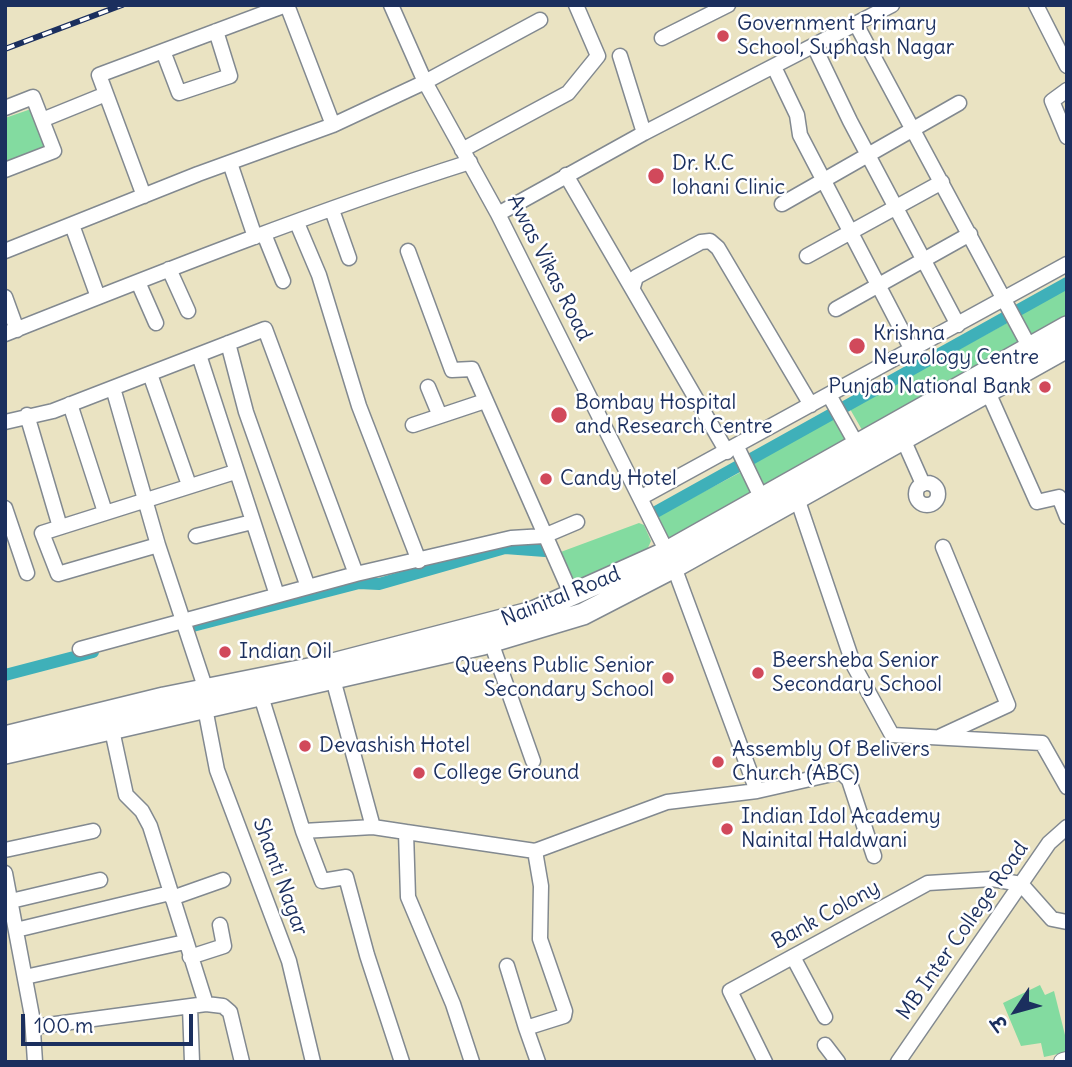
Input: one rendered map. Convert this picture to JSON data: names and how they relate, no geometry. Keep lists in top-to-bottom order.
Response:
{
  "streets": {
    "highway": ["Nainital Road"],
    "street": [
      "Awas Vikas Road",
      "Shanti Nagar",
      "Bank Colony",
      "MB Inter College Road"
    ]
  },
  "crossings": [
    ["Awas Vikas Road", "Nainital Road"],
    ["Nainital Road", "Shanti Nagar"],
    ["Bank Colony", "MB Inter College Road"]
  ],
  "places": [
    "Government Primary School, Suphash Nagar",
    "Dr. K.C lohani Clinic",
    "Krishna Neurology Centre",
    "Punjab National Bank",
    "Bombay Hospital and Research Centre",
    "Candy Hotel",
    "Indian Oil",
    "Beersheba Senior Secondary School",
    "Queens Public Senior Secondary School",
    "Devashish Hotel",
    "Assembly Of Belivers Church (ABC)",
    "College Ground",
    "Indian Idol Academy Nainital Haldwani"
  ],
  "scale_bar": "100 m",
  "north": "bottom left"
}
